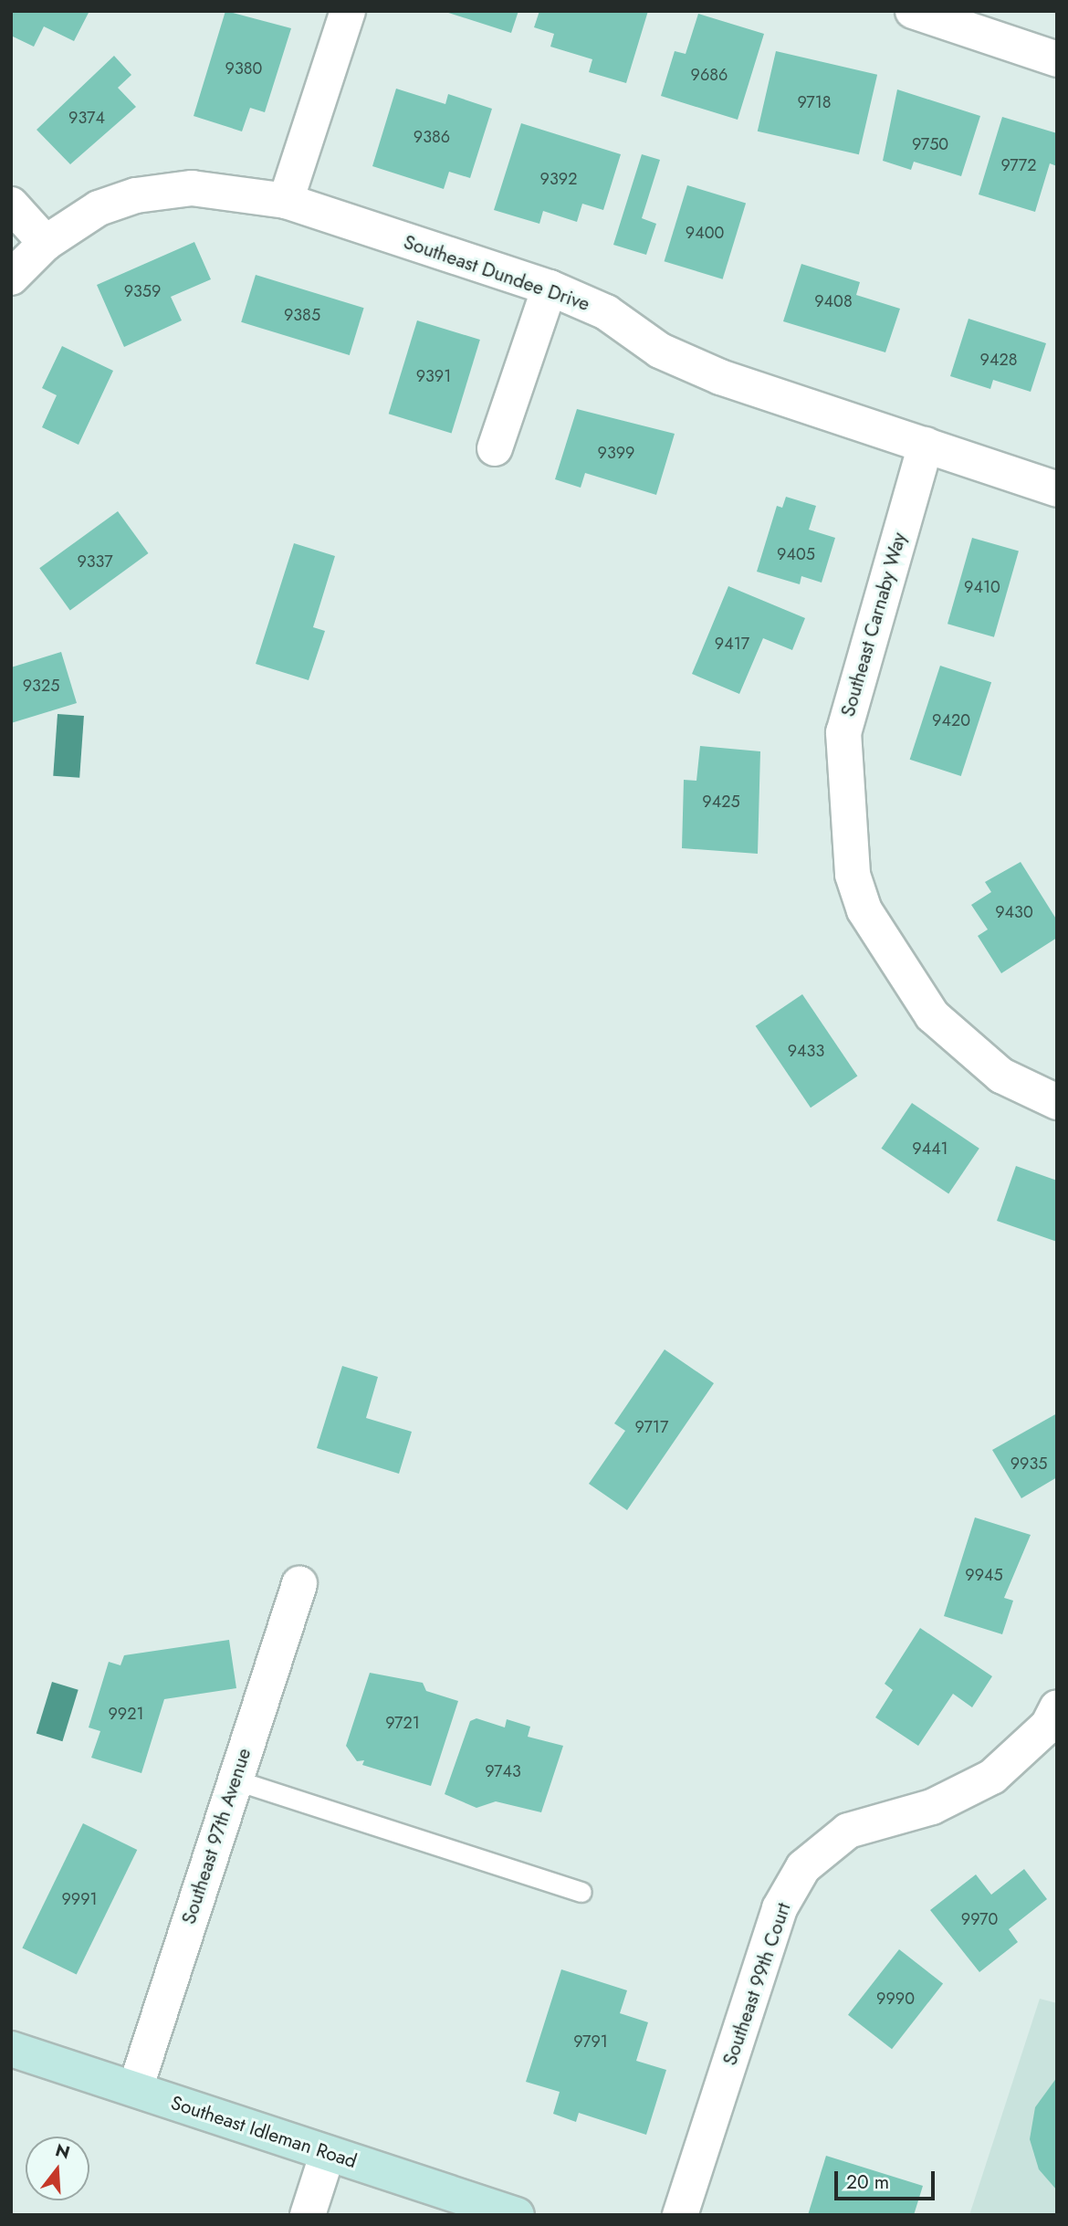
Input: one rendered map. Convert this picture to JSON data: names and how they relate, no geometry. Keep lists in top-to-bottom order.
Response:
{
  "streets": {
    "main road": ["Southeast Idleman Road"],
    "street": [
      "Southeast Dundee Drive",
      "Southeast Carnaby Way",
      "Southeast 97th Avenue",
      "Southeast 99th Court"
    ]
  },
  "crossings": [
    ["Southeast Dundee Drive", "Southeast Carnaby Way"],
    ["Southeast 97th Avenue", "Southeast Idleman Road"]
  ],
  "house_numbers": [
    "9380",
    "9686",
    "9718",
    "9374",
    "9386",
    "9750",
    "9772",
    "9392",
    "9400",
    "9359",
    "9408",
    "9385",
    "9428",
    "9391",
    "9399",
    "9405",
    "9337",
    "9410",
    "9417",
    "9325",
    "9420",
    "9425",
    "9430",
    "9433",
    "9441",
    "9717",
    "9935",
    "9945",
    "9921",
    "9721",
    "9743",
    "9991",
    "9970",
    "9990",
    "9791"
  ],
  "scale_bar": "20 m",
  "north": "top"
}
